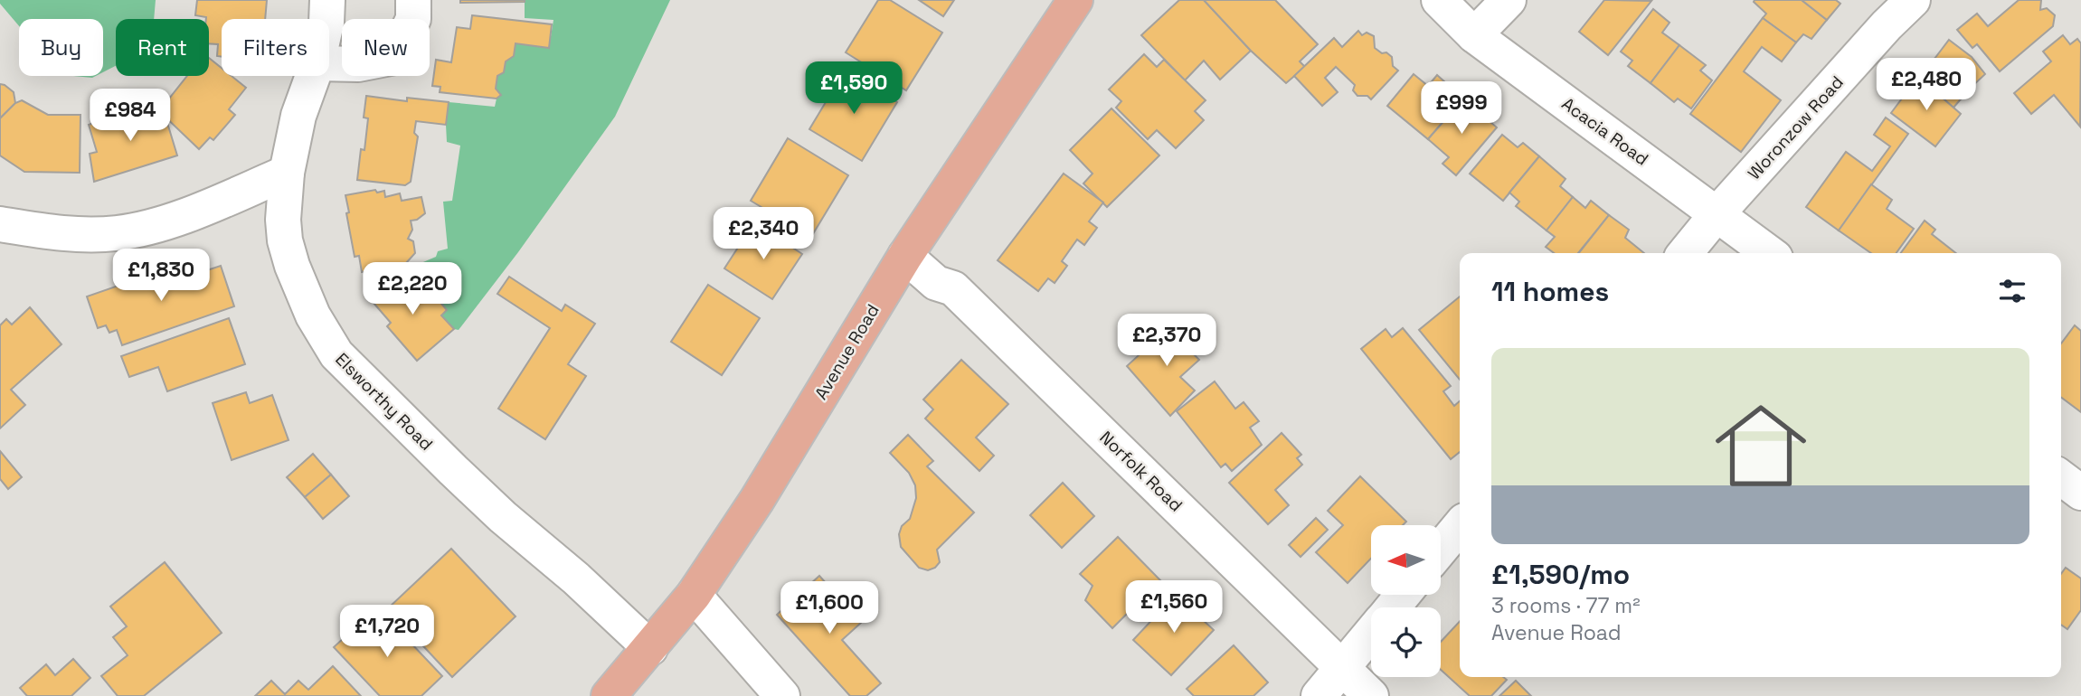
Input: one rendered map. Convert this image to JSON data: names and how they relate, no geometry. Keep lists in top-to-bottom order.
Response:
{
  "streets": {
    "main road": ["Avenue Road"],
    "street": [
      "Woronzow Road",
      "Acacia Road",
      "Elsworthy Road",
      "Norfolk Road"
    ]
  },
  "crossings": [
    ["Woronzow Road", "Acacia Road"],
    ["Avenue Road", "Elsworthy Road"],
    ["Avenue Road", "Norfolk Road"]
  ],
  "north": "left",
  "page": {
    "chip": [
      "Buy",
      "Rent",
      "Filters",
      "New"
    ],
    "price": [
      "£2,480",
      "£1,590",
      "£999",
      "£984",
      "£2,340",
      "£1,830",
      "£2,220",
      "£2,370",
      "£1,560",
      "£1,600",
      "£1,720"
    ],
    "heading": "11 homes",
    "list": [
      {
        "name": "£1,590/mo",
        "note": "3 rooms · 77 m² · Avenue Road"
      }
    ]
  }
}
